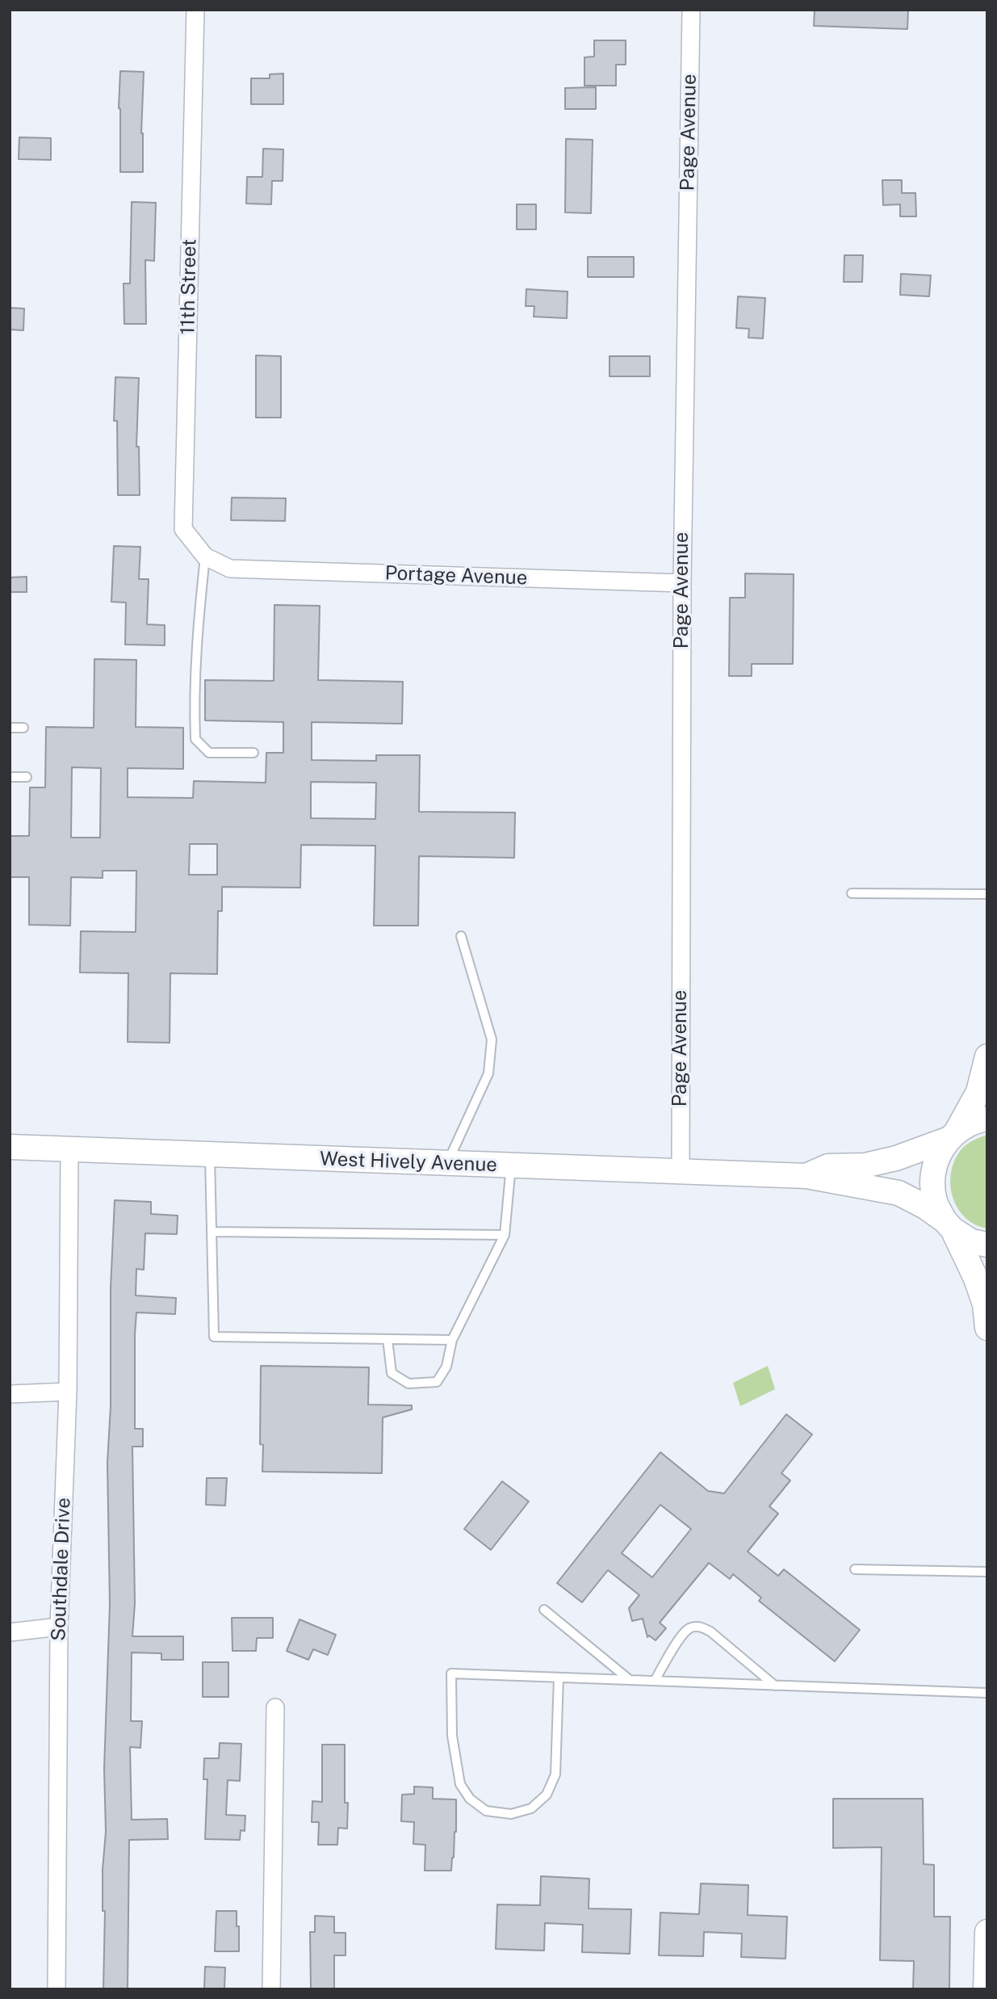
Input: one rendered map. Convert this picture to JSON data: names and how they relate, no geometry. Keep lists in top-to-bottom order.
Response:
{
  "streets": {
    "street": [
      "Page Avenue",
      "11th Street",
      "Portage Avenue",
      "West Hively Avenue",
      "Southdale Drive"
    ]
  },
  "crossings": [
    ["Page Avenue", "Portage Avenue"],
    ["Page Avenue", "West Hively Avenue"],
    ["11th Street", "Portage Avenue"],
    ["West Hively Avenue", "Southdale Drive"]
  ]
}
